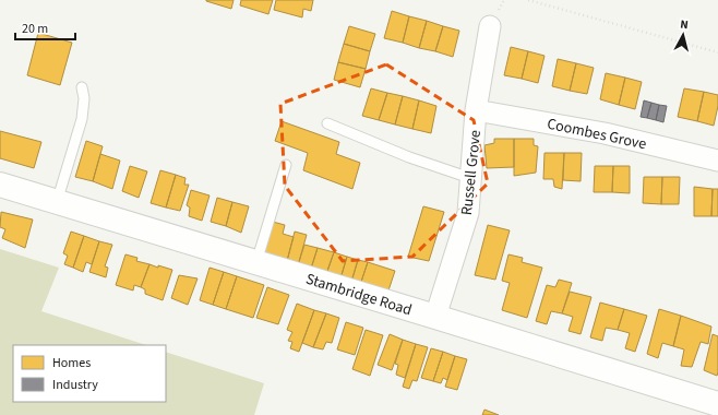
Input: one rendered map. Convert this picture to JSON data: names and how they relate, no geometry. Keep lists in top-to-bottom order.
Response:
{
  "streets": {
    "street": ["Coombes Grove", "Russell Grove", "Stambridge Road"]
  },
  "crossings": [
    ["Coombes Grove", "Russell Grove"],
    ["Russell Grove", "Stambridge Road"]
  ],
  "legend": ["Homes", "Industry"],
  "scale_bar": "20 m",
  "north": "top"
}
